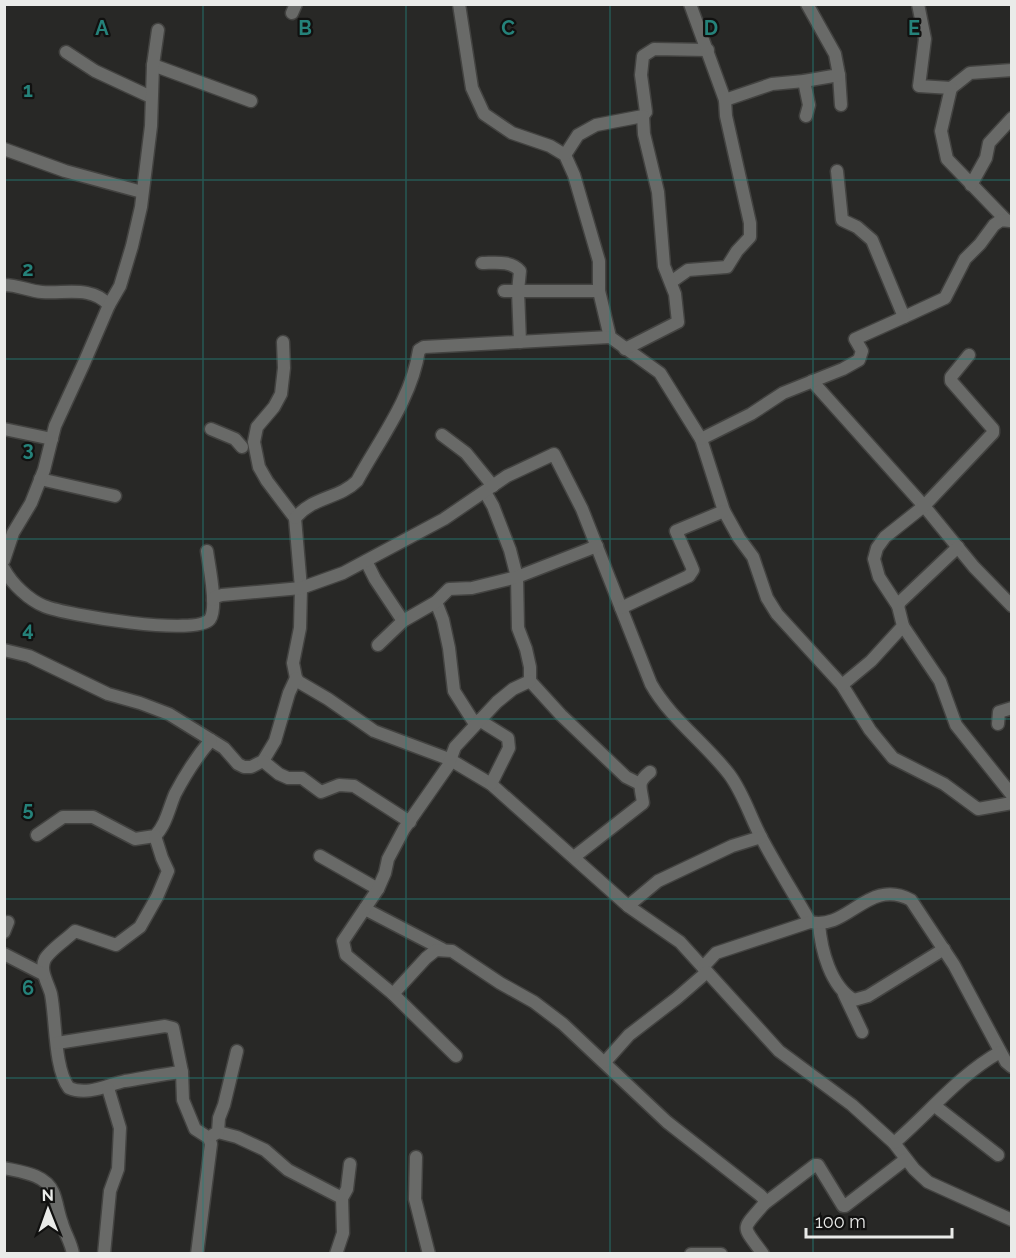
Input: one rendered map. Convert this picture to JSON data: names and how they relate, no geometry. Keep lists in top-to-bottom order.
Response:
{
  "scale_bar": "100 m",
  "north": "top",
  "grid": {
    "columns": [
      "A",
      "B",
      "C",
      "D",
      "E"
    ],
    "rows": [
      "1",
      "2",
      "3",
      "4",
      "5",
      "6"
    ]
  }
}
